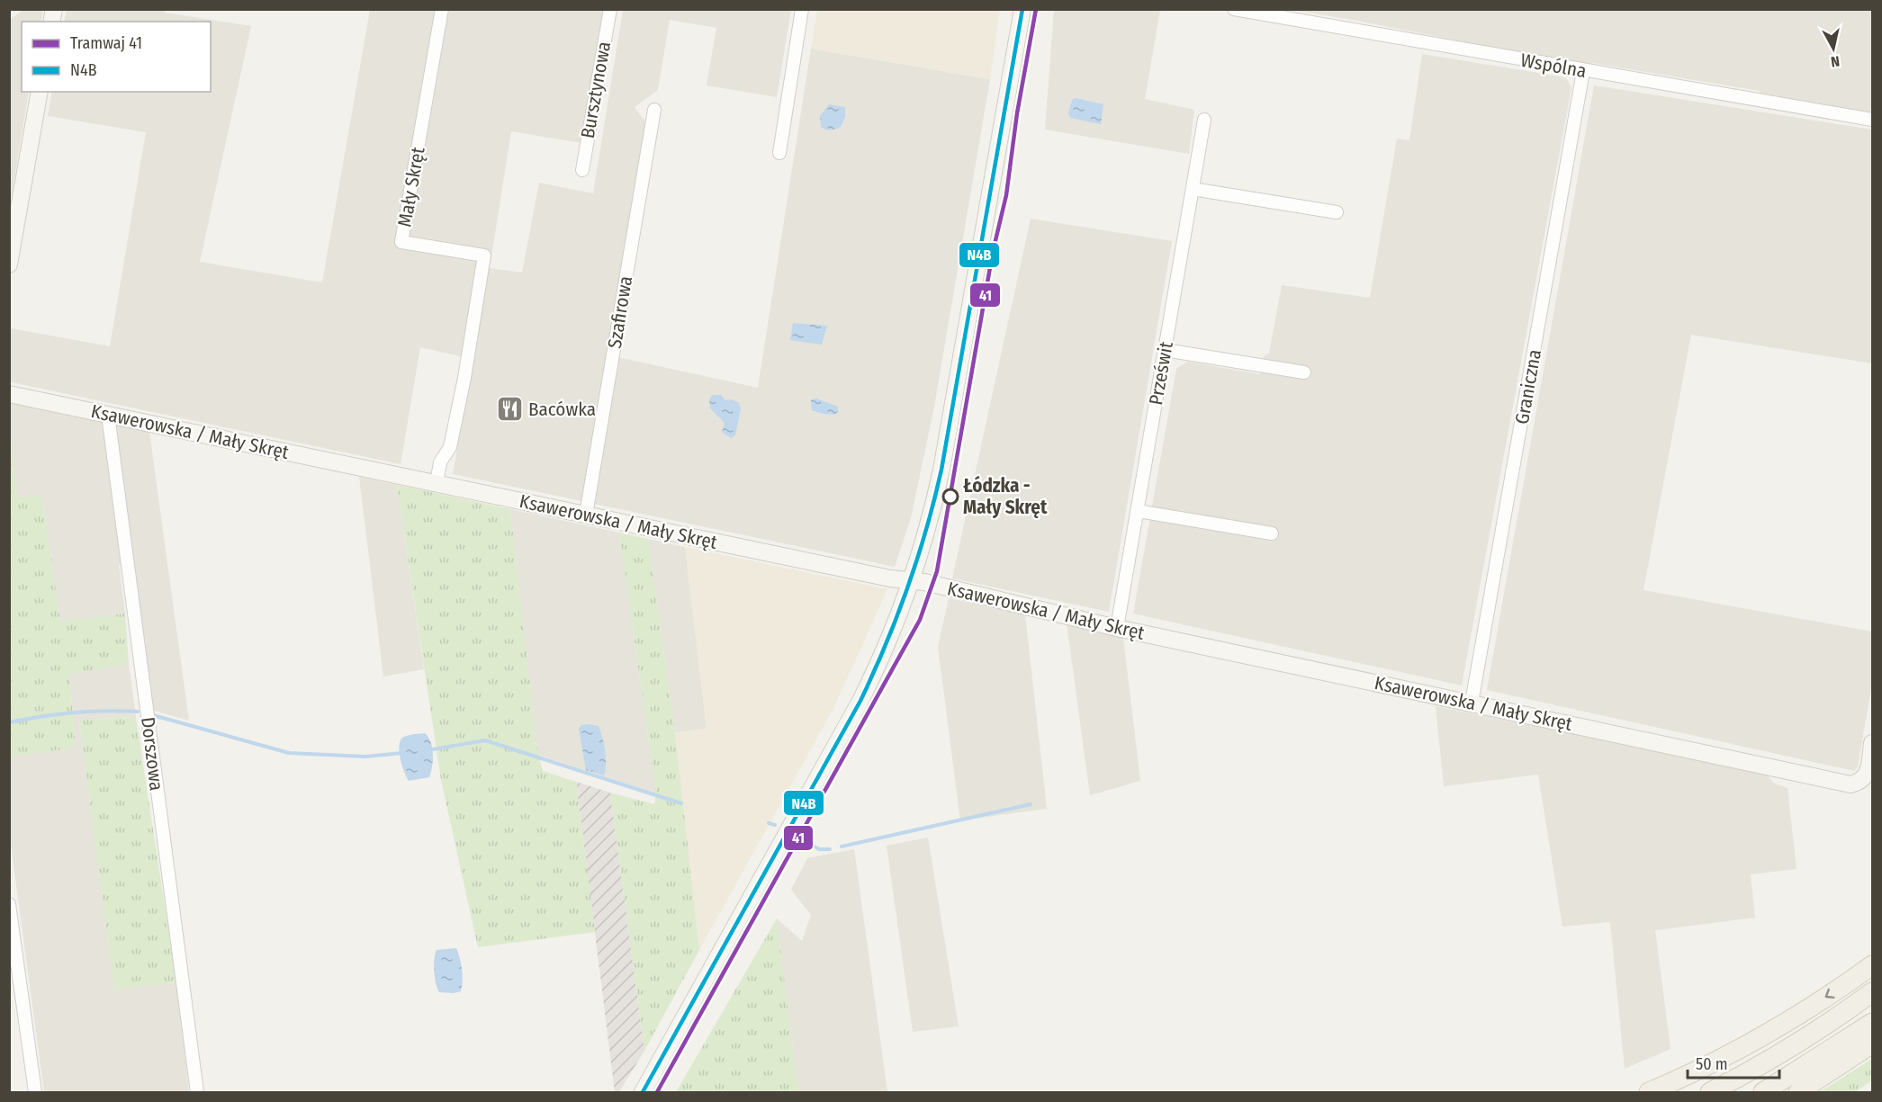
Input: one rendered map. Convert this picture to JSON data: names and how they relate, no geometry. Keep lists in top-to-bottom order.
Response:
{
  "streets": {
    "street": [
      "Wspólna",
      "Bursztynowa",
      "Mały Skręt",
      "Szafirowa",
      "Prześwit",
      "Graniczna",
      "Ksawerowska / Mały Skręt",
      "Dorszowa"
    ]
  },
  "crossings": [
    ["Wspólna", "Graniczna"],
    ["Mały Skręt", "Ksawerowska / Mały Skręt"],
    ["Szafirowa", "Ksawerowska / Mały Skręt"],
    ["Prześwit", "Ksawerowska / Mały Skręt"],
    ["Graniczna", "Ksawerowska / Mały Skręt"],
    ["Ksawerowska / Mały Skręt", "Dorszowa"]
  ],
  "places": {
    "restaurant": ["Bacówka"],
    "other": ["Łódzka - Mały Skręt"]
  },
  "lines": ["tram line 41", "transit line N4B"],
  "legend": ["Tramwaj 41", "N4B"],
  "scale_bar": "50 m",
  "north": "bottom"
}
